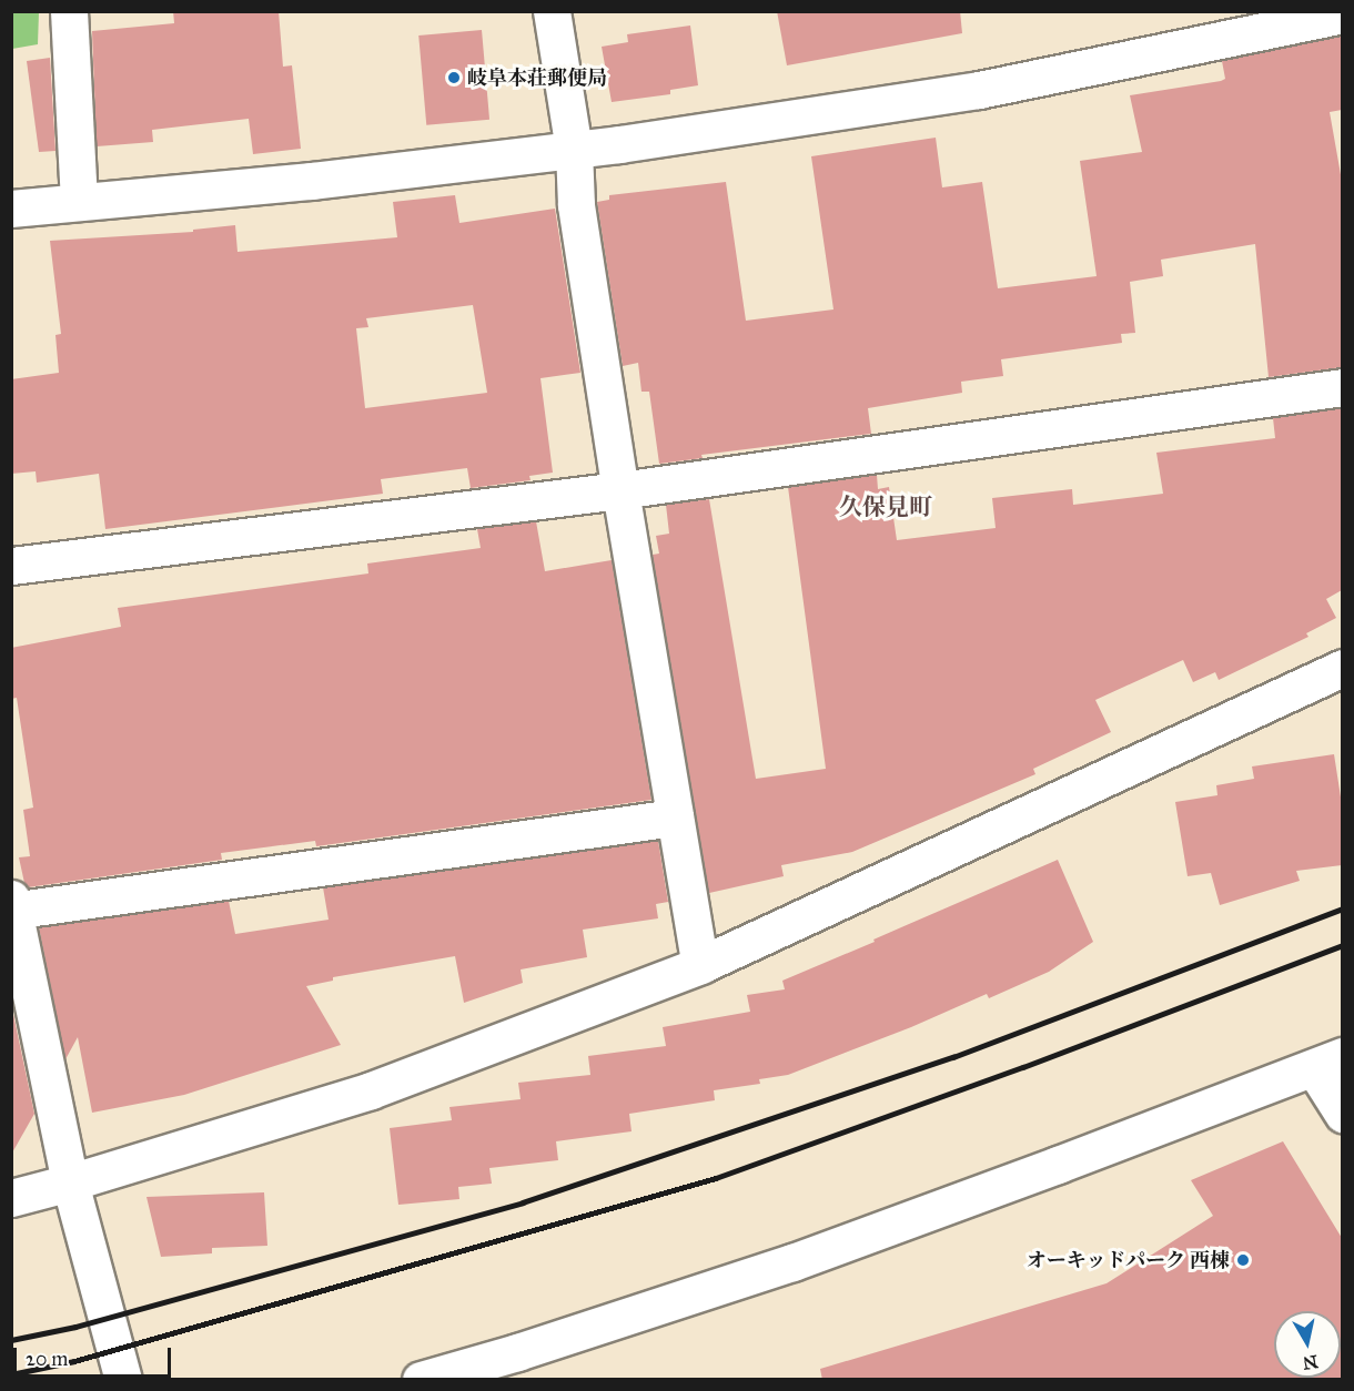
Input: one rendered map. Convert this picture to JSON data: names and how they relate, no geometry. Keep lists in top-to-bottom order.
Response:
{
  "districts": ["久保見町"],
  "places": ["岐阜本荘郵便局", "オーキッドパーク 西棟"],
  "scale_bar": "20 m",
  "north": "bottom"
}
